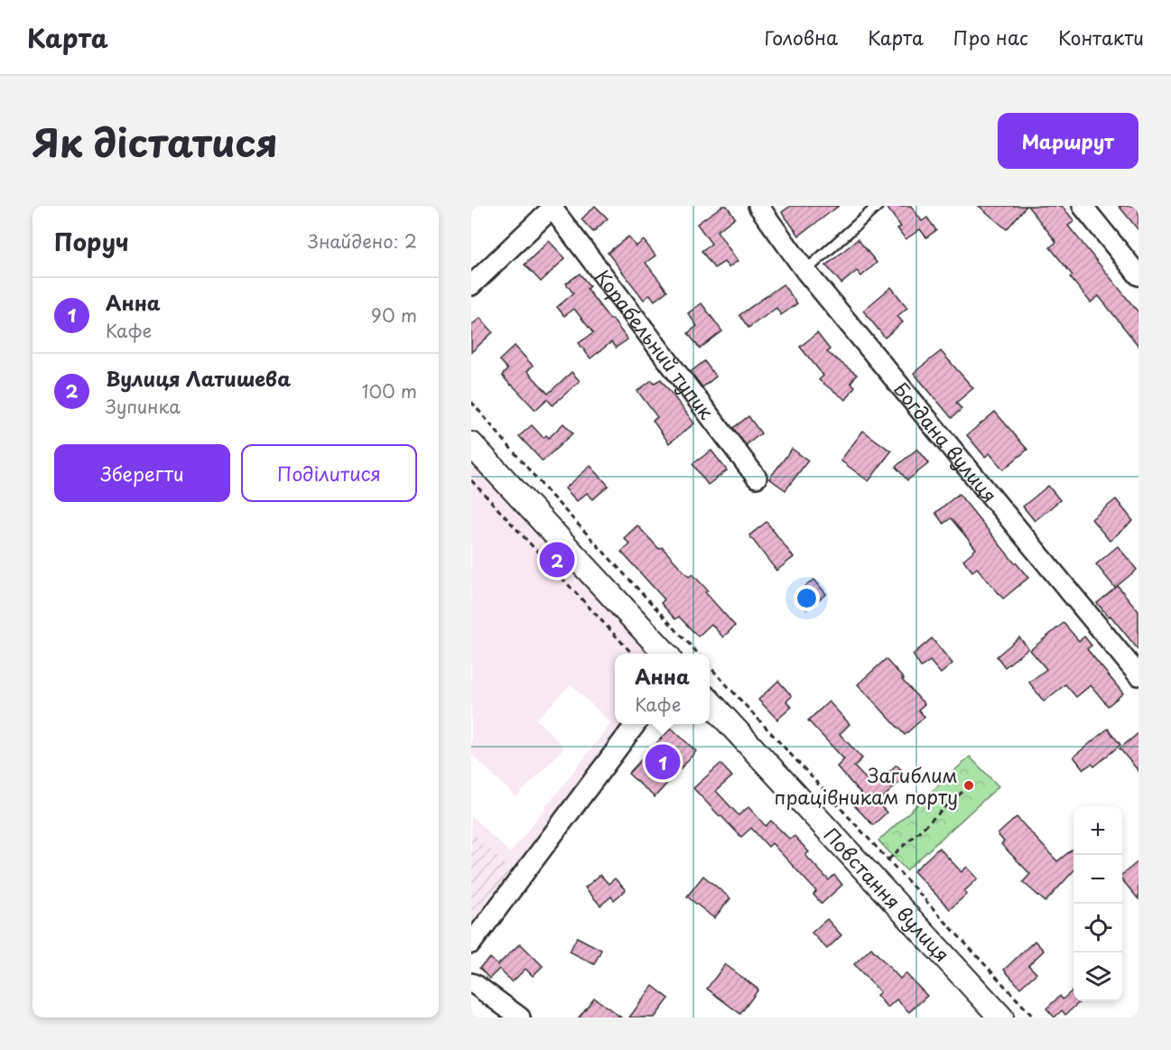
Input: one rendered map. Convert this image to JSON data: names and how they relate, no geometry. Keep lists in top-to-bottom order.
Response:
{
  "streets": {
    "street": ["Корабельний тупик", "Богдана вулиця", "Повстання вулиця"]
  },
  "places": ["Загиблим працівникам порту"],
  "page": {
    "header": "Карта",
    "nav": [
      "Головна",
      "Карта",
      "Про нас",
      "Контакти"
    ],
    "title": "Як дістатися",
    "buttons": [
      "Маршрут",
      ["Зберегти", "Поділитися"]
    ],
    "heading": ["Поруч", "Знайдено: 2"],
    "list": [
      {
        "mark": "1",
        "name": "Анна",
        "note": "Кафе",
        "value": "90 m"
      },
      {
        "mark": "2",
        "name": "Вулиця Латишева",
        "note": "Зупинка",
        "value": "100 m"
      }
    ],
    "pins": ["2", "1"],
    "popup": ["Анна", "Кафе"],
    "map_buttons": ["+", "−"]
  }
}
